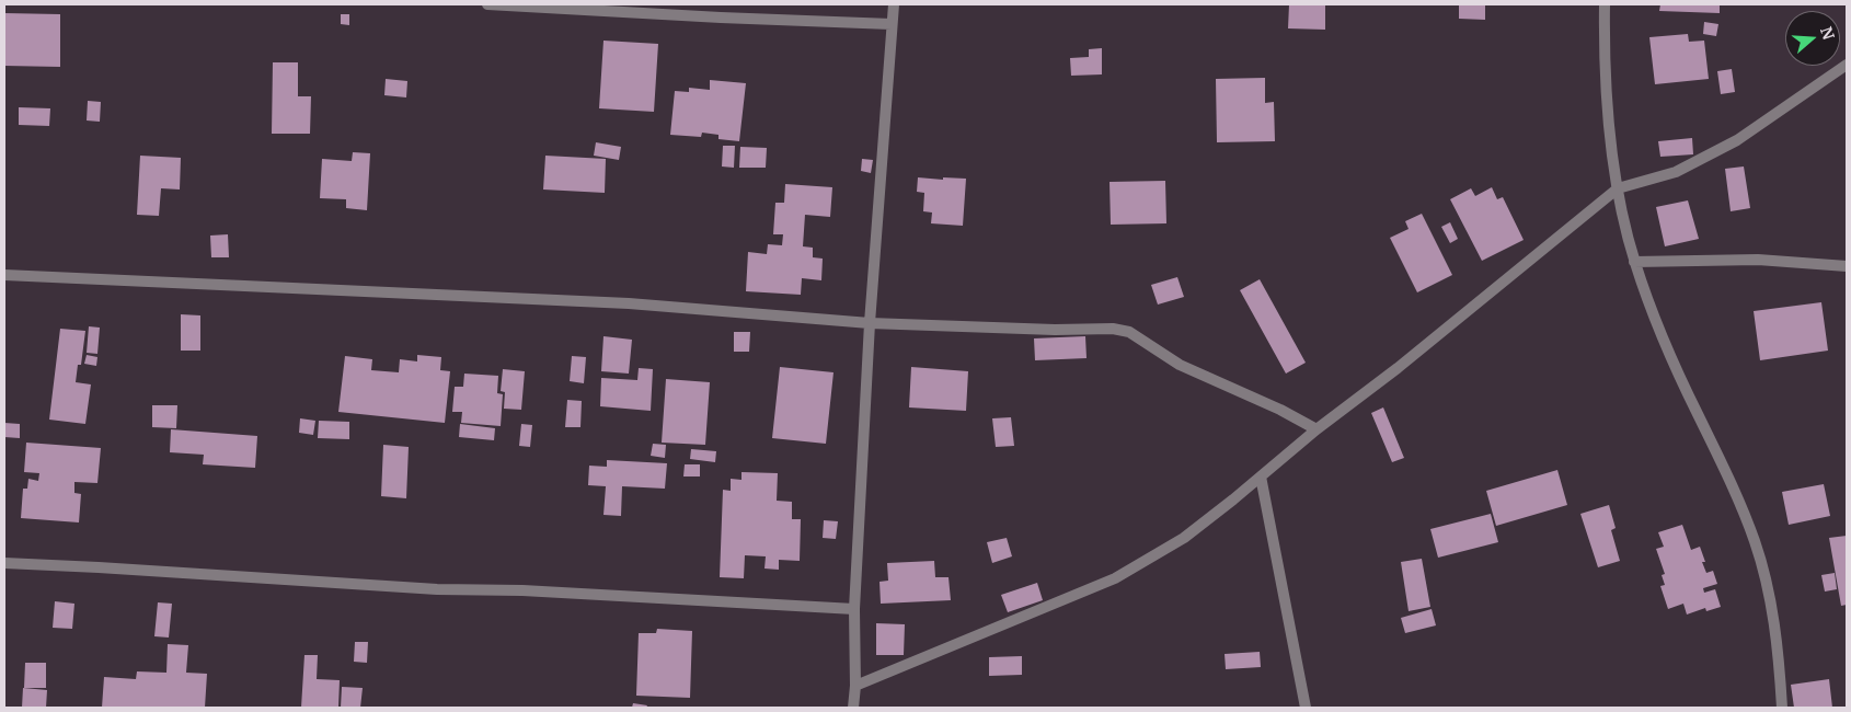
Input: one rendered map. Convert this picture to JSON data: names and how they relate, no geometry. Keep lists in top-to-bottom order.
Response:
{
  "north": "right"
}
